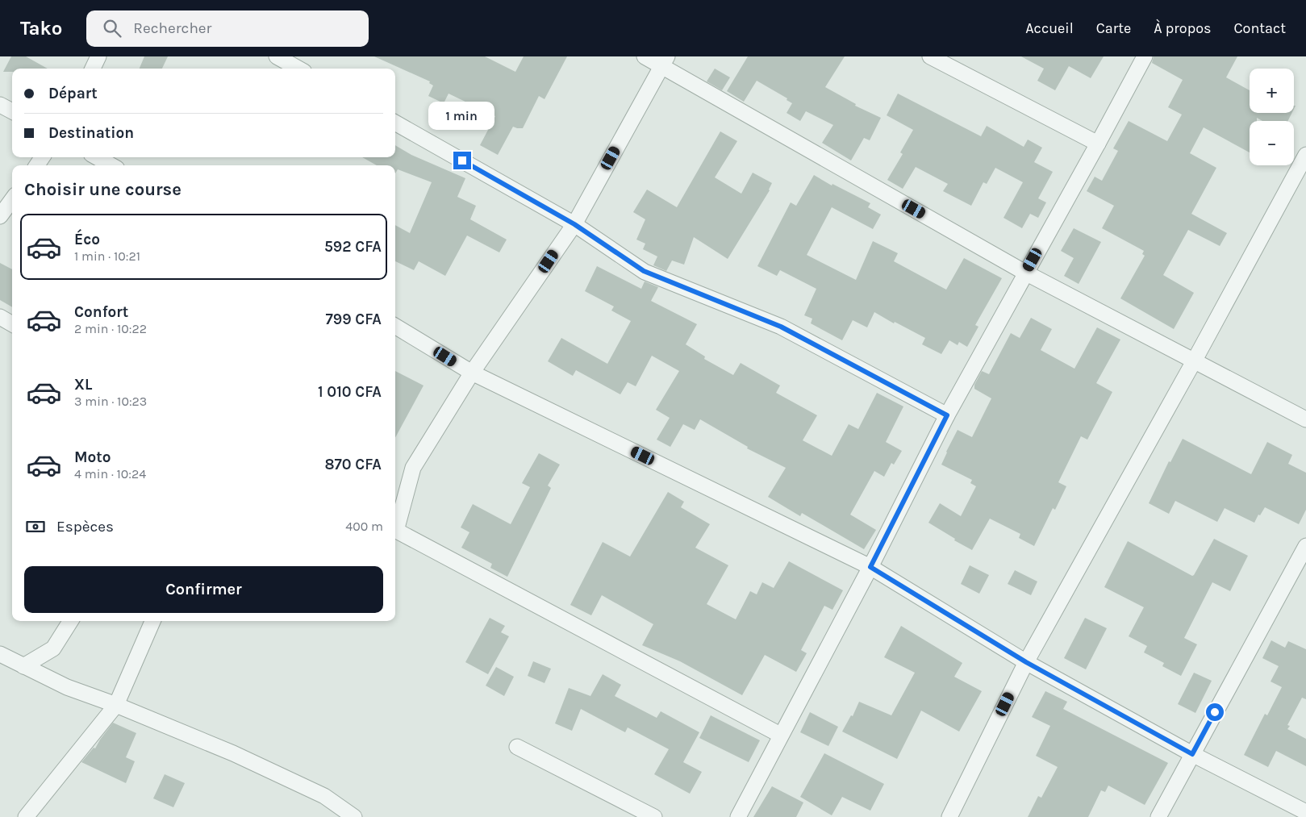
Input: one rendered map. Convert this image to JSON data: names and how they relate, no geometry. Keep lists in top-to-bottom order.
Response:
{
  "page": {
    "header": "Tako",
    "search": "Rechercher",
    "nav": [
      "Accueil",
      "Carte",
      "À propos",
      "Contact"
    ],
    "map_buttons": ["+", "−"],
    "banner": ["Départ", "Destination"],
    "bubble": "1 min",
    "heading": "Choisir une course",
    "list": [
      {
        "name": "Éco",
        "note": "1 min · 10:21",
        "value": "592 CFA"
      },
      {
        "name": "Confort",
        "note": "2 min · 10:22",
        "value": "799 CFA"
      },
      {
        "name": "XL",
        "note": "3 min · 10:23",
        "value": "1 010 CFA"
      },
      {
        "name": "Moto",
        "note": "4 min · 10:24",
        "value": "870 CFA"
      }
    ],
    "pay": ["Espèces", "400 m"],
    "buttons": "Confirmer"
  }
}
